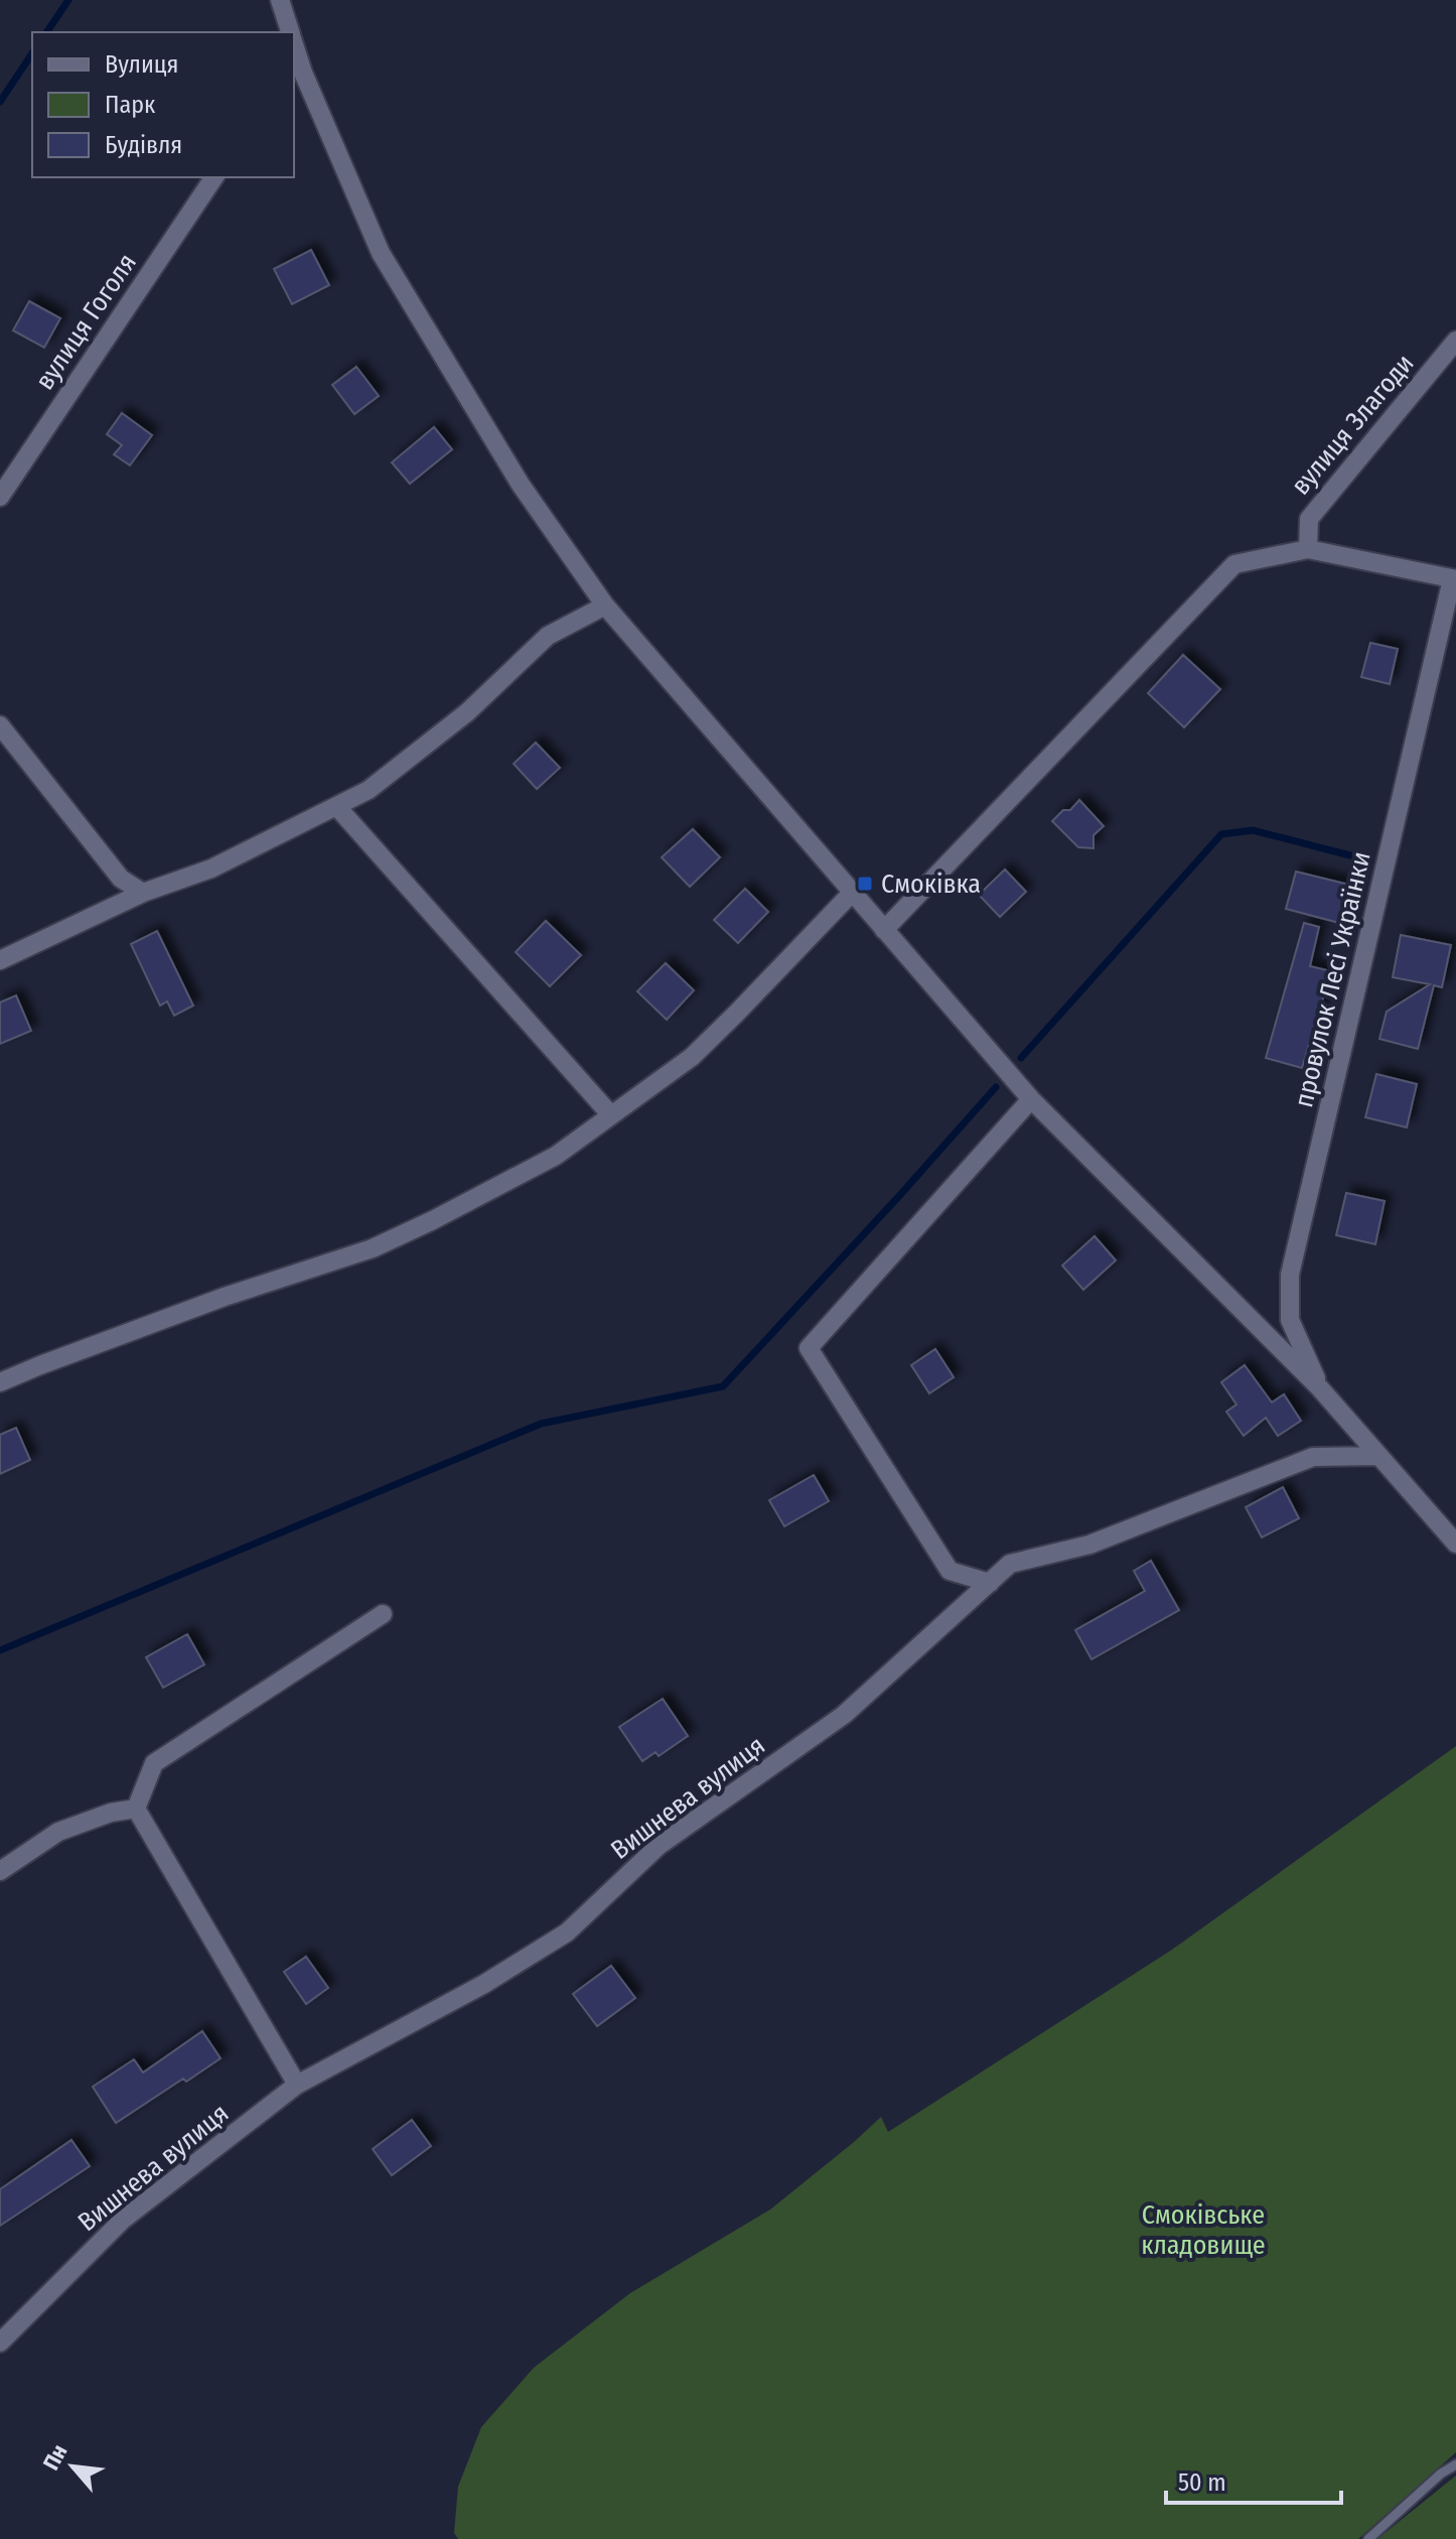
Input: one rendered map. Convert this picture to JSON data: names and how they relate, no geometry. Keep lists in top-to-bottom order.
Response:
{
  "streets": {
    "street": [
      "вулиця Гоголя",
      "вулиця Злагоди",
      "провулок Лесі Українки",
      "Вишнева вулиця"
    ]
  },
  "parks": ["Смоківське кладовище"],
  "places": {
    "transit": ["Смоківка"]
  },
  "legend": ["Вулиця", "Парк", "Будівля"],
  "scale_bar": "50 m",
  "north": "top left"
}
